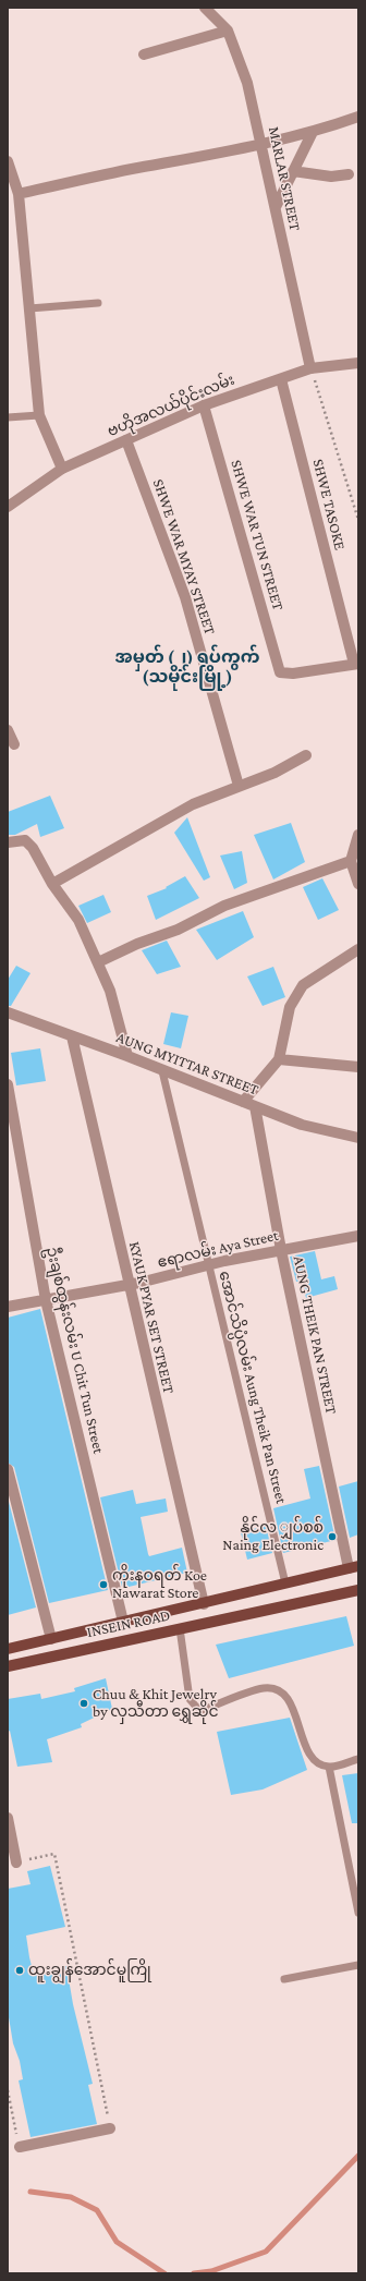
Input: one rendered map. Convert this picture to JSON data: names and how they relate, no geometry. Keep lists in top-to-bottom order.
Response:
{
  "streets": {
    "main road": ["INSEIN ROAD"],
    "street": [
      "MARLAR STREET",
      "ဗဟိုအလယ်ပိုင်းလမ်း",
      "SHWE TASOKE",
      "SHWE WAR TUN STREET",
      "SHWE WAR MYAY STREET",
      "AUNG MYITTAR STREET",
      "ဧရာလမ်း Aya Street",
      "KYAUK PYAR SET STREET",
      "AUNG THEIK PAN STREET",
      "ဦးချစ်ထွန်းလမ်း U Chit Tun Street"
    ],
    "lane": ["အောင်သိပ္ပံလမ်း Aung Theik Pan Street"]
  },
  "crossings": [
    ["MARLAR STREET", "ဗဟိုအလယ်ပိုင်းလမ်း"],
    ["ဗဟိုအလယ်ပိုင်းလမ်း", "SHWE TASOKE"],
    ["ဗဟိုအလယ်ပိုင်းလမ်း", "SHWE WAR TUN STREET"],
    ["ဗဟိုအလယ်ပိုင်းလမ်း", "SHWE WAR MYAY STREET"],
    ["SHWE TASOKE", "SHWE WAR TUN STREET"],
    ["AUNG MYITTAR STREET", "KYAUK PYAR SET STREET"],
    ["AUNG MYITTAR STREET", "AUNG THEIK PAN STREET"],
    ["AUNG MYITTAR STREET", "အောင်သိပ္ပံလမ်း Aung Theik Pan Street"],
    ["ဧရာလမ်း Aya Street", "KYAUK PYAR SET STREET"],
    ["ဧရာလမ်း Aya Street", "AUNG THEIK PAN STREET"],
    ["ဧရာလမ်း Aya Street", "ဦးချစ်ထွန်းလမ်း U Chit Tun Street"],
    ["ဧရာလမ်း Aya Street", "အောင်သိပ္ပံလမ်း Aung Theik Pan Street"],
    ["KYAUK PYAR SET STREET", "INSEIN ROAD"],
    ["AUNG THEIK PAN STREET", "INSEIN ROAD"],
    ["ဦးချစ်ထွန်းလမ်း U Chit Tun Street", "INSEIN ROAD"],
    ["အောင်သိပ္ပံလမ်း Aung Theik Pan Street", "INSEIN ROAD"]
  ],
  "districts": ["အမှတ် (၂) ရပ်ကွက် (သမိုင်းမြို့)"],
  "places": [
    "နိုင်လ ျှပ်စစ် Naing Electronic",
    "ကိုးနဝရတ် Koe Nawarat Store",
    "Chuu & Khit Jewelry by လှသီတာ ရွှေဆိုင်",
    "ထူးချွန်အောင်မူကြို"
  ]
}
